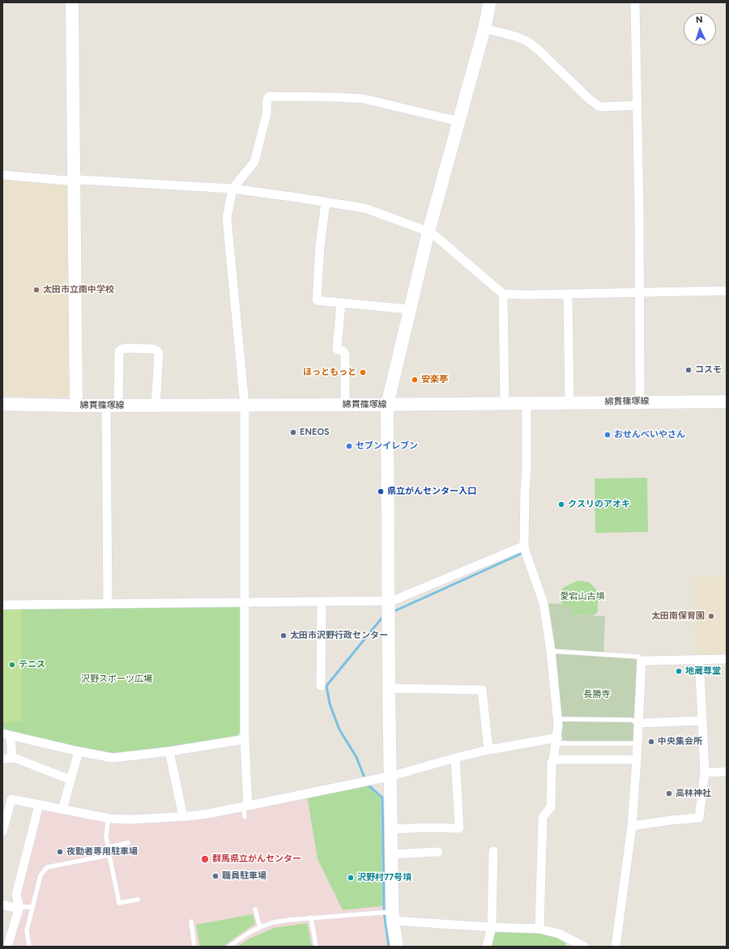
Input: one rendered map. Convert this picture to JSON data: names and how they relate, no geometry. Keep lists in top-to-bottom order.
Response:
{
  "streets": {
    "street": ["綿貫篠塚線"]
  },
  "parks": ["愛宕山古墳", "沢野スポーツ広場", "長勝寺"],
  "places": [
    "太田市立南中学校",
    "コスモ",
    "ほっともっと",
    "安楽亭",
    "ENEOS",
    "おせんべいやさん",
    "セブンイレブン",
    "県立がんセンター入口",
    "クスリのアオキ",
    "太田南保育園",
    "太田市沢野行政センター",
    "テニス",
    "地蔵尊堂",
    "中央集会所",
    "高林神社",
    "夜勤者専用駐車場",
    "群馬県立がんセンター",
    "職員駐車場",
    "沢野村77号墳"
  ],
  "north": "top"
}
